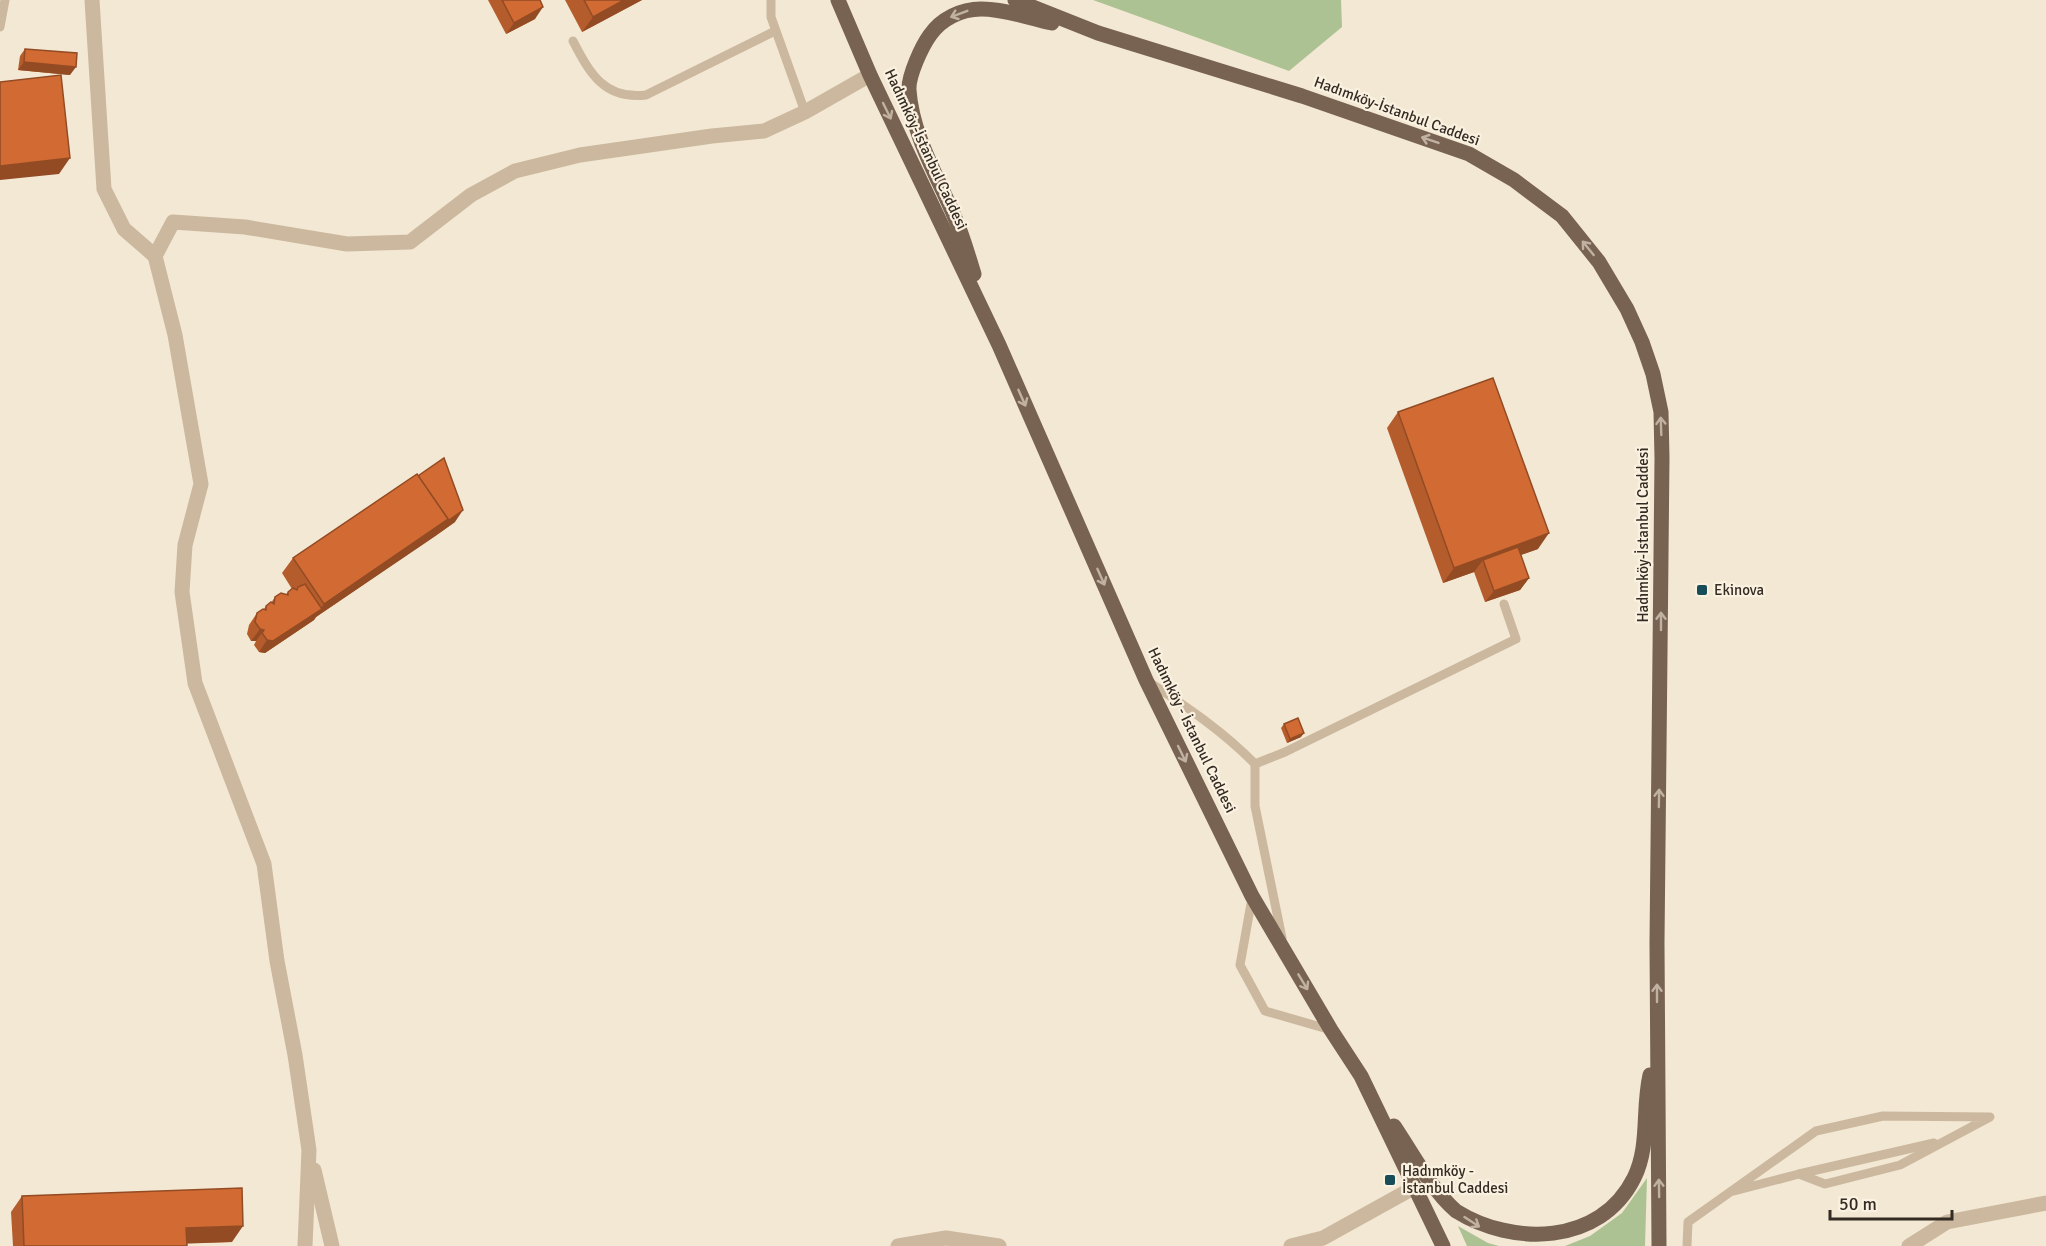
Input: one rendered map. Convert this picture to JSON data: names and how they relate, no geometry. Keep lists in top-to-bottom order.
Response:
{
  "streets": {
    "main road": ["Hadımköy-İstanbul Caddesi", "Hadımköy - İstanbul Caddesi"]
  },
  "crossings": [
    ["Hadımköy-İstanbul Caddesi", "Hadımköy - İstanbul Caddesi"]
  ],
  "one_way": ["Hadımköy - İstanbul Caddesi"],
  "places": {
    "transit": ["Ekinova", "Hadımköy - İstanbul Caddesi"]
  },
  "scale_bar": "50 m"
}
